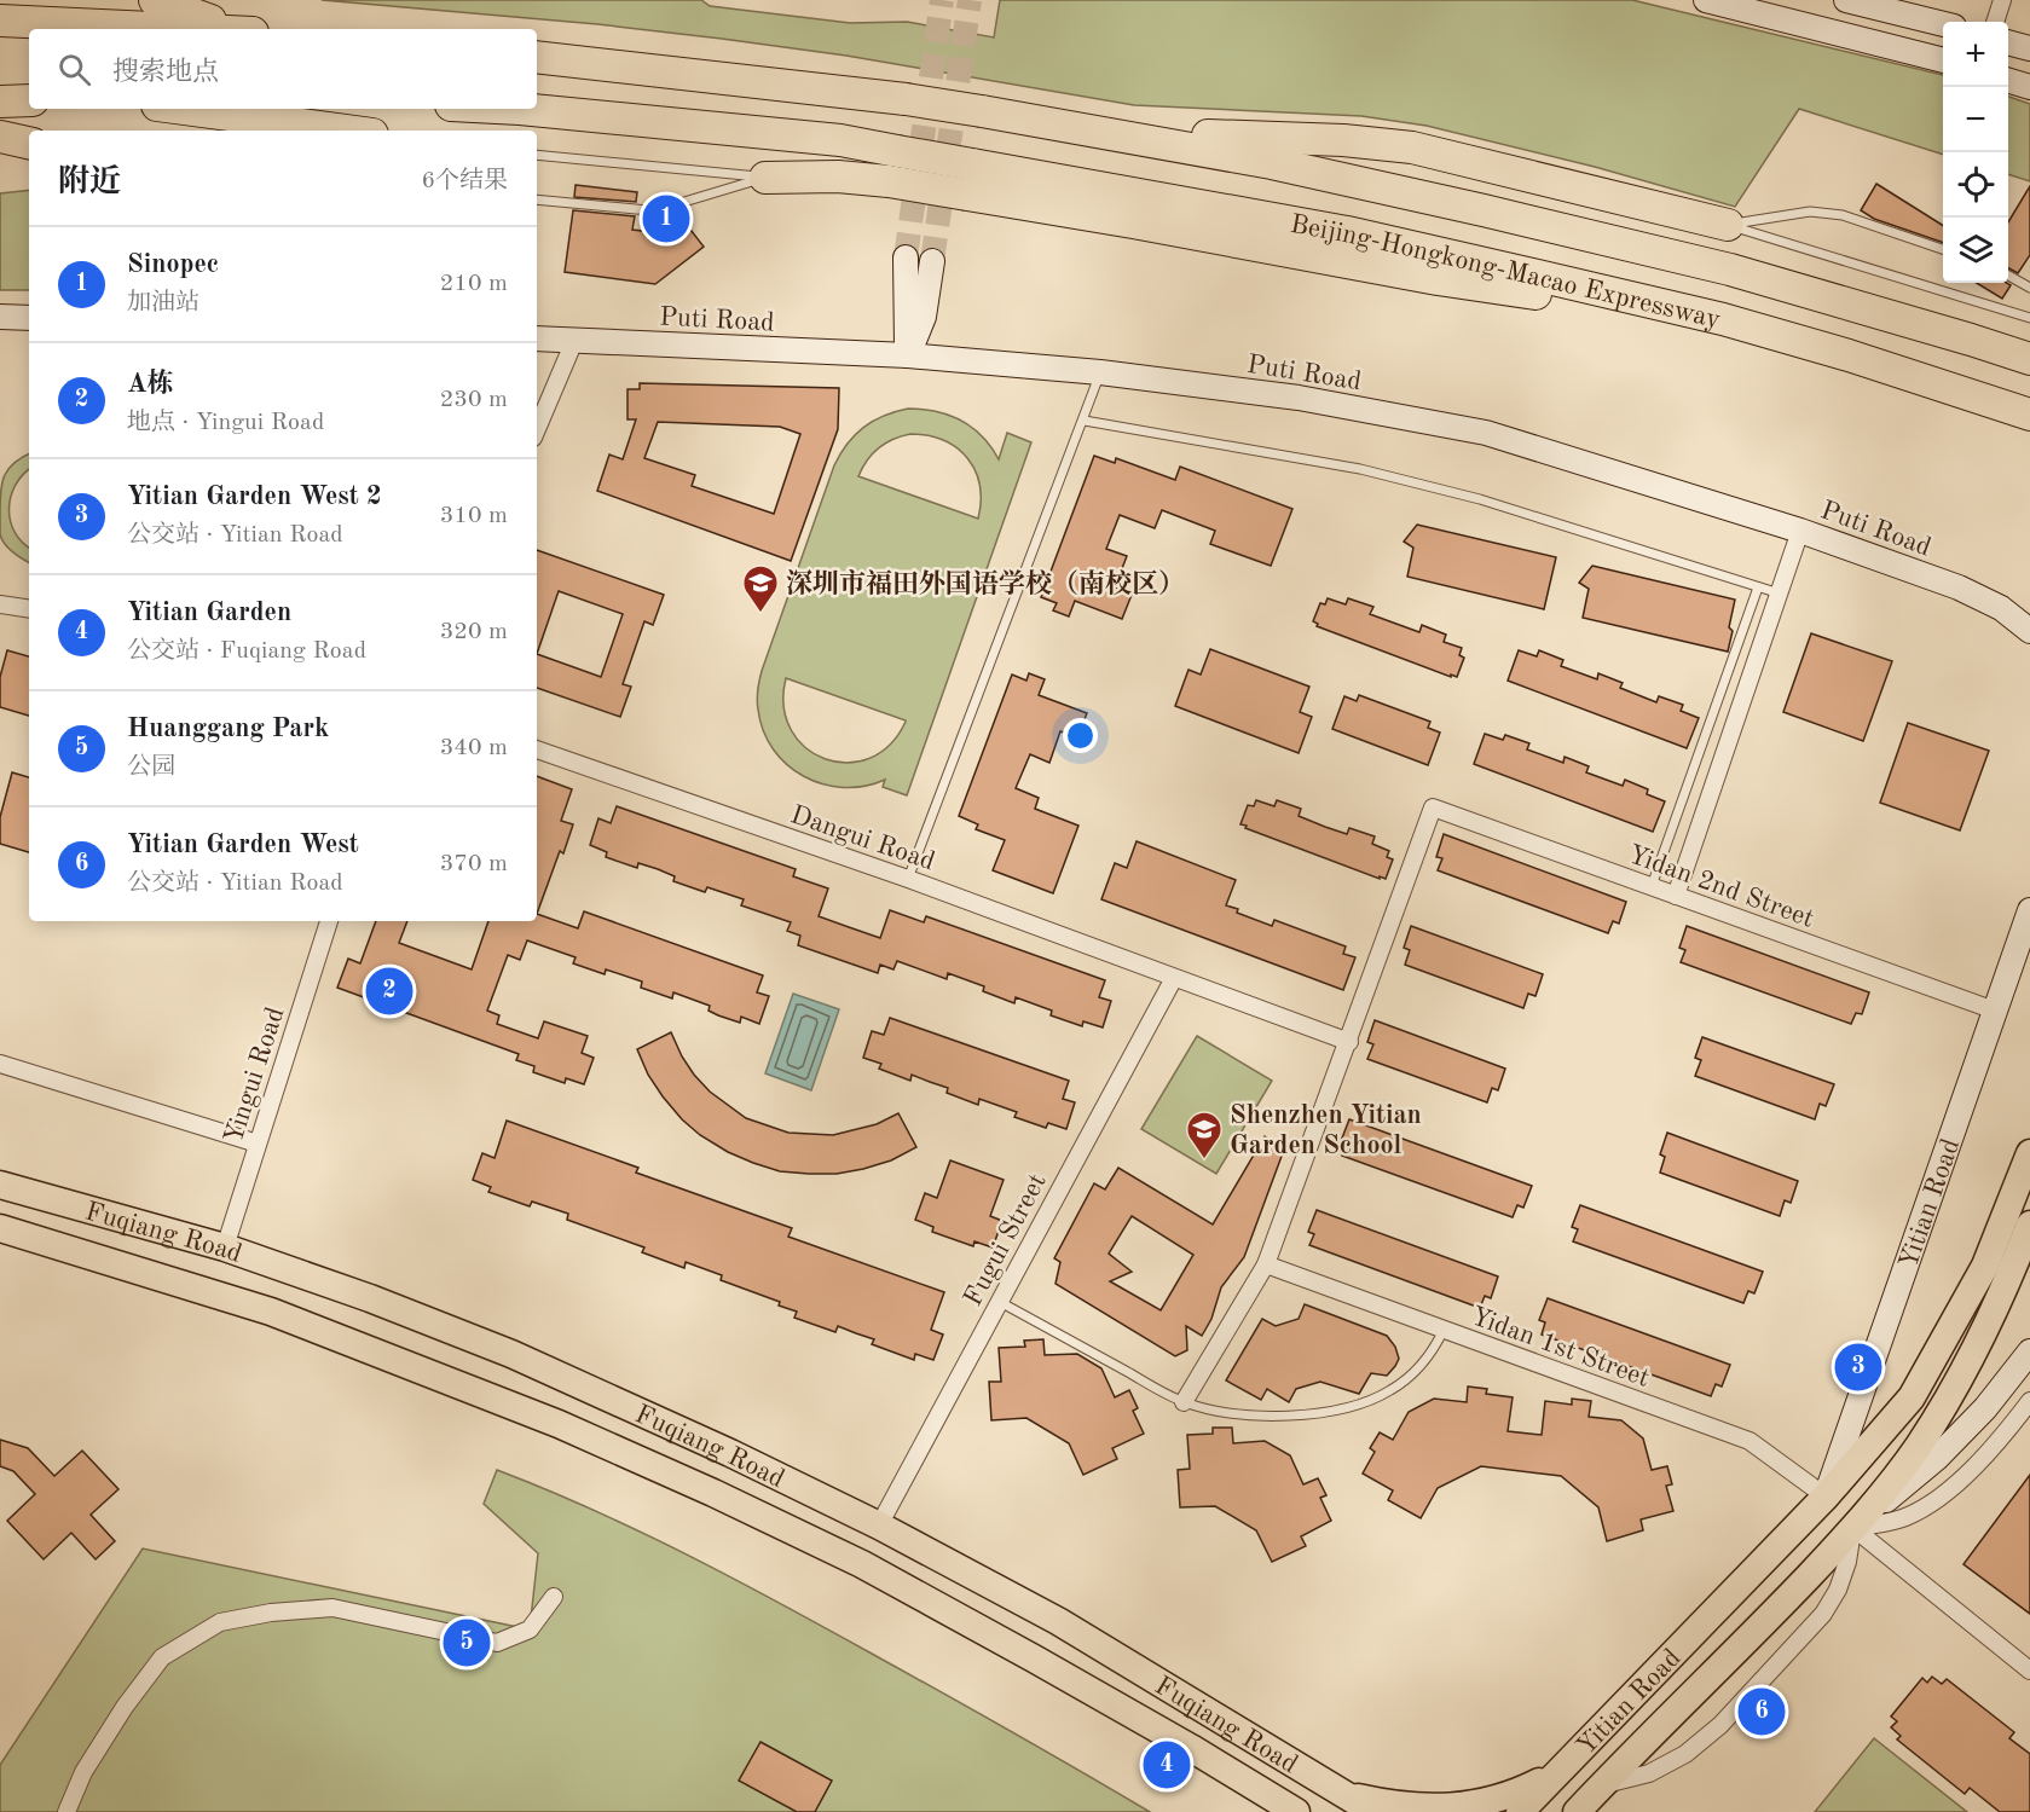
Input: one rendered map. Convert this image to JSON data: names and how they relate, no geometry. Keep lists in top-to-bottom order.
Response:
{
  "streets": {
    "highway": ["Beijing-Hongkong-Macao Expressway"],
    "main road": ["Yitian Road", "Fuqiang Road"],
    "street": [
      "Puti Road",
      "Dangui Road",
      "Yidan 2nd Street",
      "Yingui Road",
      "Fugui Street",
      "Yidan 1st Street"
    ]
  },
  "crossings": [
    ["Dangui Road", "Yidan 2nd Street"],
    ["Dangui Road", "Fugui Street"],
    ["Yidan 2nd Street", "Yitian Road"],
    ["Yingui Road", "Fuqiang Road"],
    ["Yitian Road", "Yidan 1st Street"],
    ["Fuqiang Road", "Fugui Street"]
  ],
  "places": {
    "school or university": ["深圳市福田外国语学校（南校区）", "Shenzhen Yitian Garden School"]
  },
  "page": {
    "map_buttons": ["+", "−"],
    "search": "搜索地点",
    "heading": ["附近", "6个结果"],
    "pins": [
      "1",
      "2",
      "3",
      "5",
      "6",
      "4"
    ],
    "list": [
      {
        "mark": "1",
        "name": "Sinopec",
        "note": "加油站",
        "value": "210 m"
      },
      {
        "mark": "2",
        "name": "A栋",
        "note": "地点 · Yingui Road",
        "value": "230 m"
      },
      {
        "mark": "3",
        "name": "Yitian Garden West 2",
        "note": "公交站 · Yitian Road",
        "value": "310 m"
      },
      {
        "mark": "4",
        "name": "Yitian Garden",
        "note": "公交站 · Fuqiang Road",
        "value": "320 m"
      },
      {
        "mark": "5",
        "name": "Huanggang Park",
        "note": "公园",
        "value": "340 m"
      },
      {
        "mark": "6",
        "name": "Yitian Garden West",
        "note": "公交站 · Yitian Road",
        "value": "370 m"
      }
    ]
  }
}
